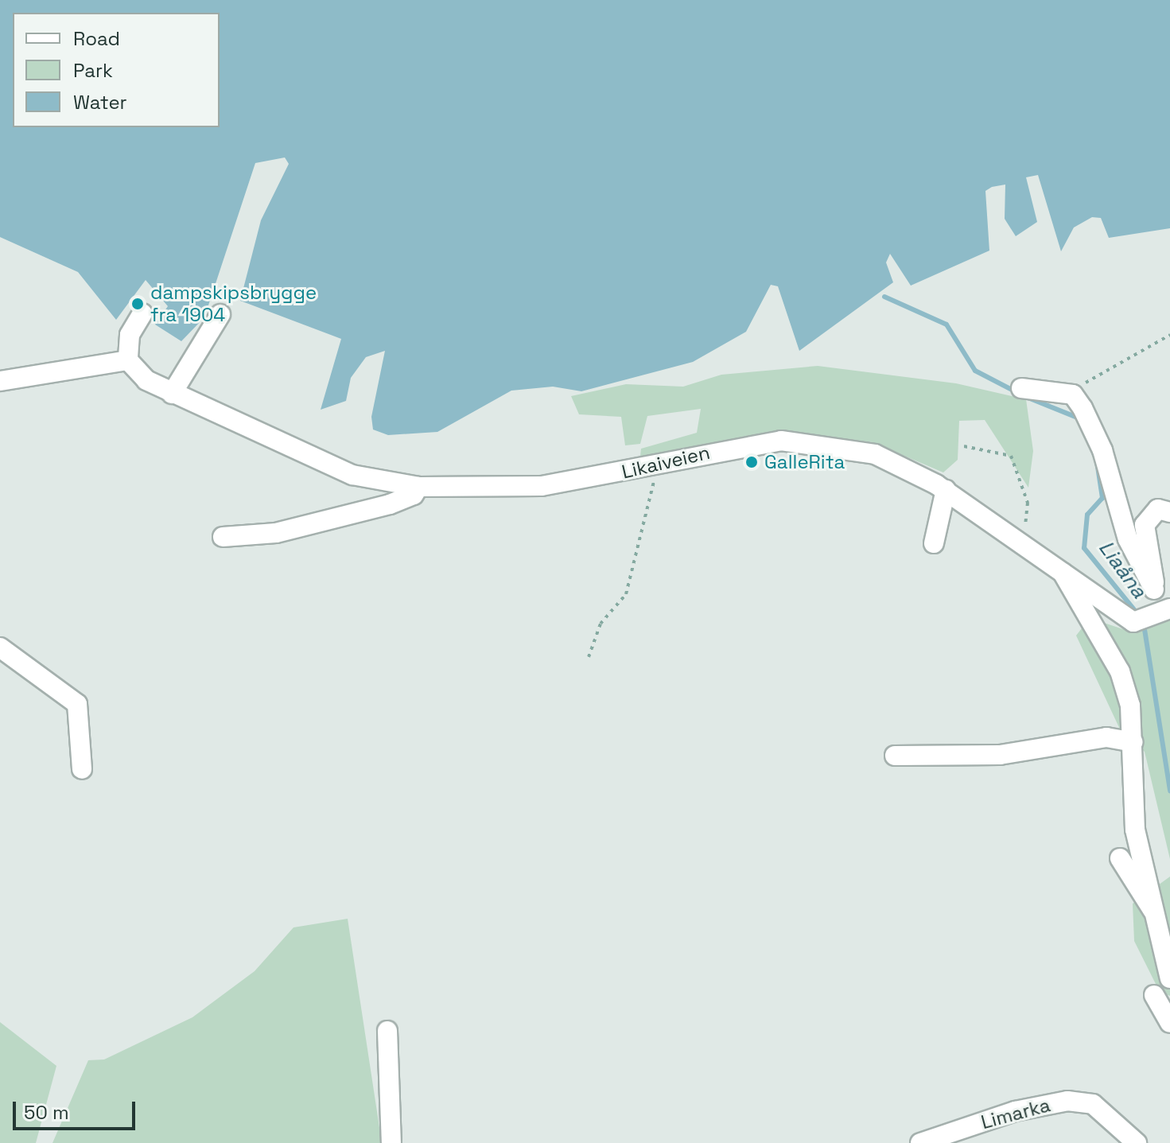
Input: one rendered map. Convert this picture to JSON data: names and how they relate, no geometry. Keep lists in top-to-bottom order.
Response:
{
  "streets": {
    "street": ["Likaiveien", "Limarka"]
  },
  "water": ["Liaåna"],
  "places": ["dampskipsbrygge fra 1904", "GalleRita"],
  "legend": ["Road", "Park", "Water"],
  "scale_bar": "50 m"
}
